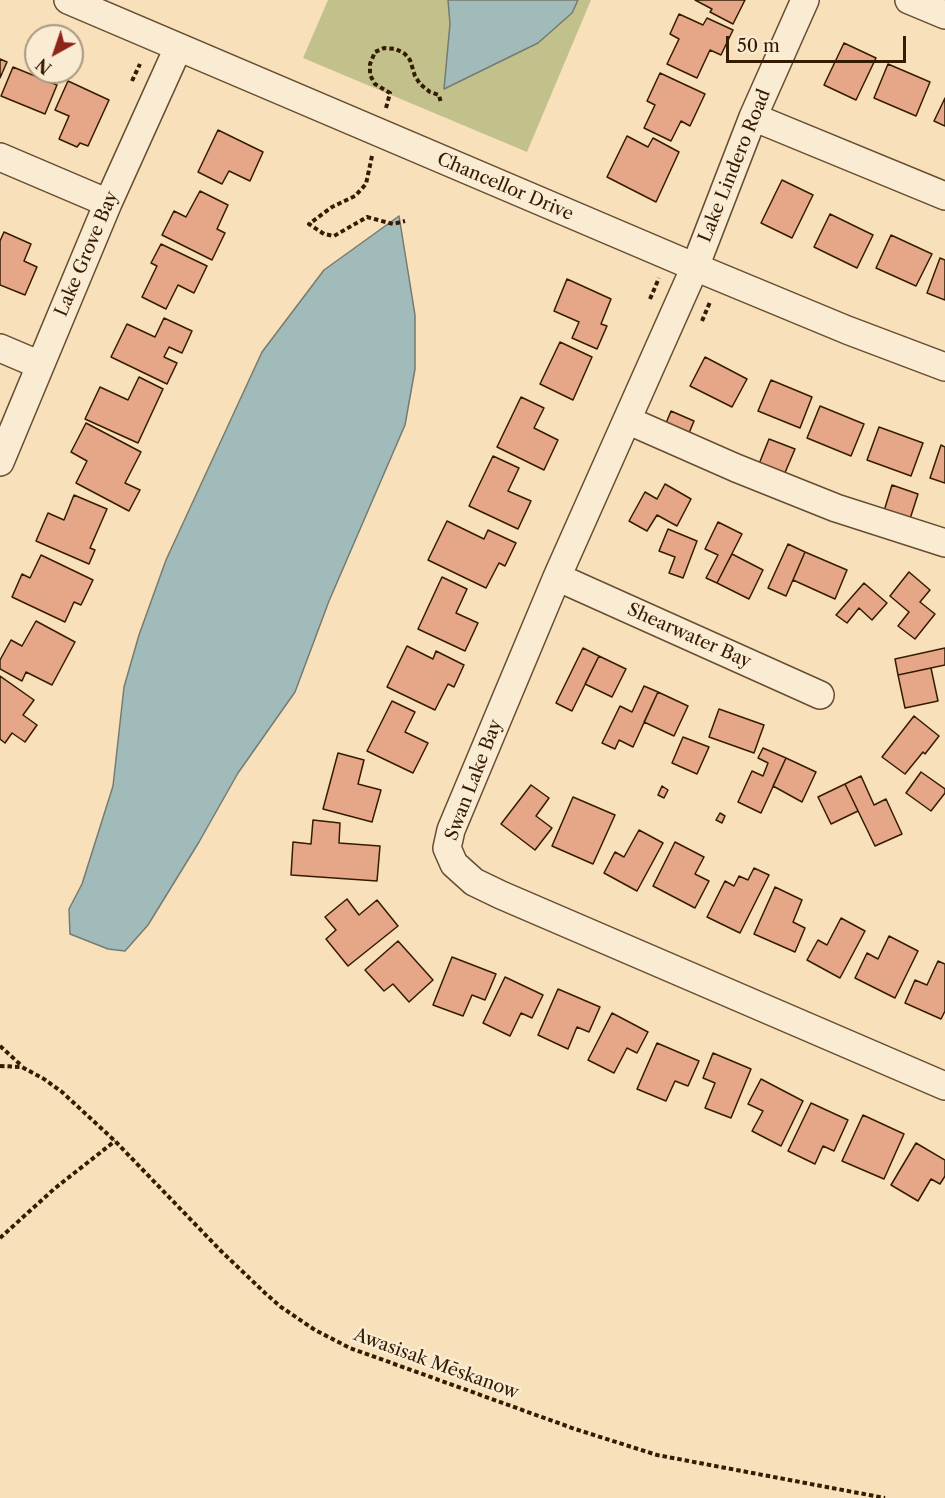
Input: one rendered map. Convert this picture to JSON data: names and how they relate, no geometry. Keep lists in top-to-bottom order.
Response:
{
  "streets": {
    "street": [
      "Lake Lindero Road",
      "Chancellor Drive",
      "Lake Grove Bay",
      "Shearwater Bay",
      "Swan Lake Bay"
    ],
    "path": ["Awasisak Mēskanow"]
  },
  "crossings": [
    ["Lake Lindero Road", "Chancellor Drive"],
    ["Lake Lindero Road", "Swan Lake Bay"],
    ["Chancellor Drive", "Lake Grove Bay"],
    ["Chancellor Drive", "Swan Lake Bay"],
    ["Shearwater Bay", "Swan Lake Bay"]
  ],
  "scale_bar": "50 m",
  "north": "bottom left"
}
